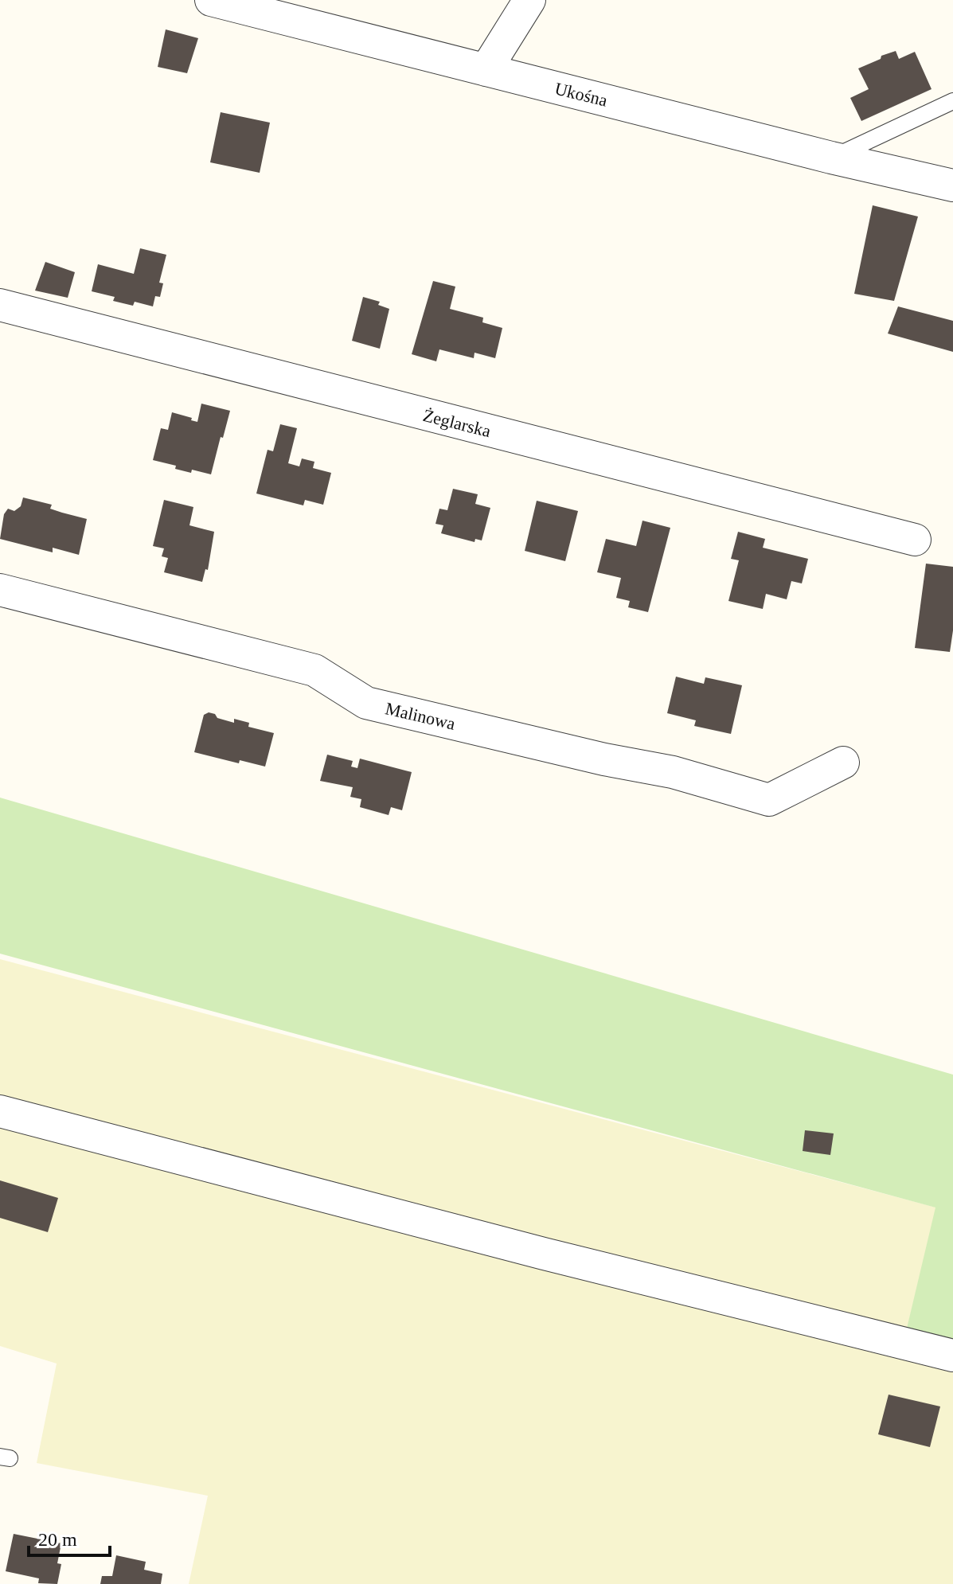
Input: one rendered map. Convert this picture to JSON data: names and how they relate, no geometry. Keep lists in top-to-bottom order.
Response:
{
  "streets": {
    "street": ["Ukośna", "Żeglarska", "Malinowa"]
  },
  "scale_bar": "20 m"
}
